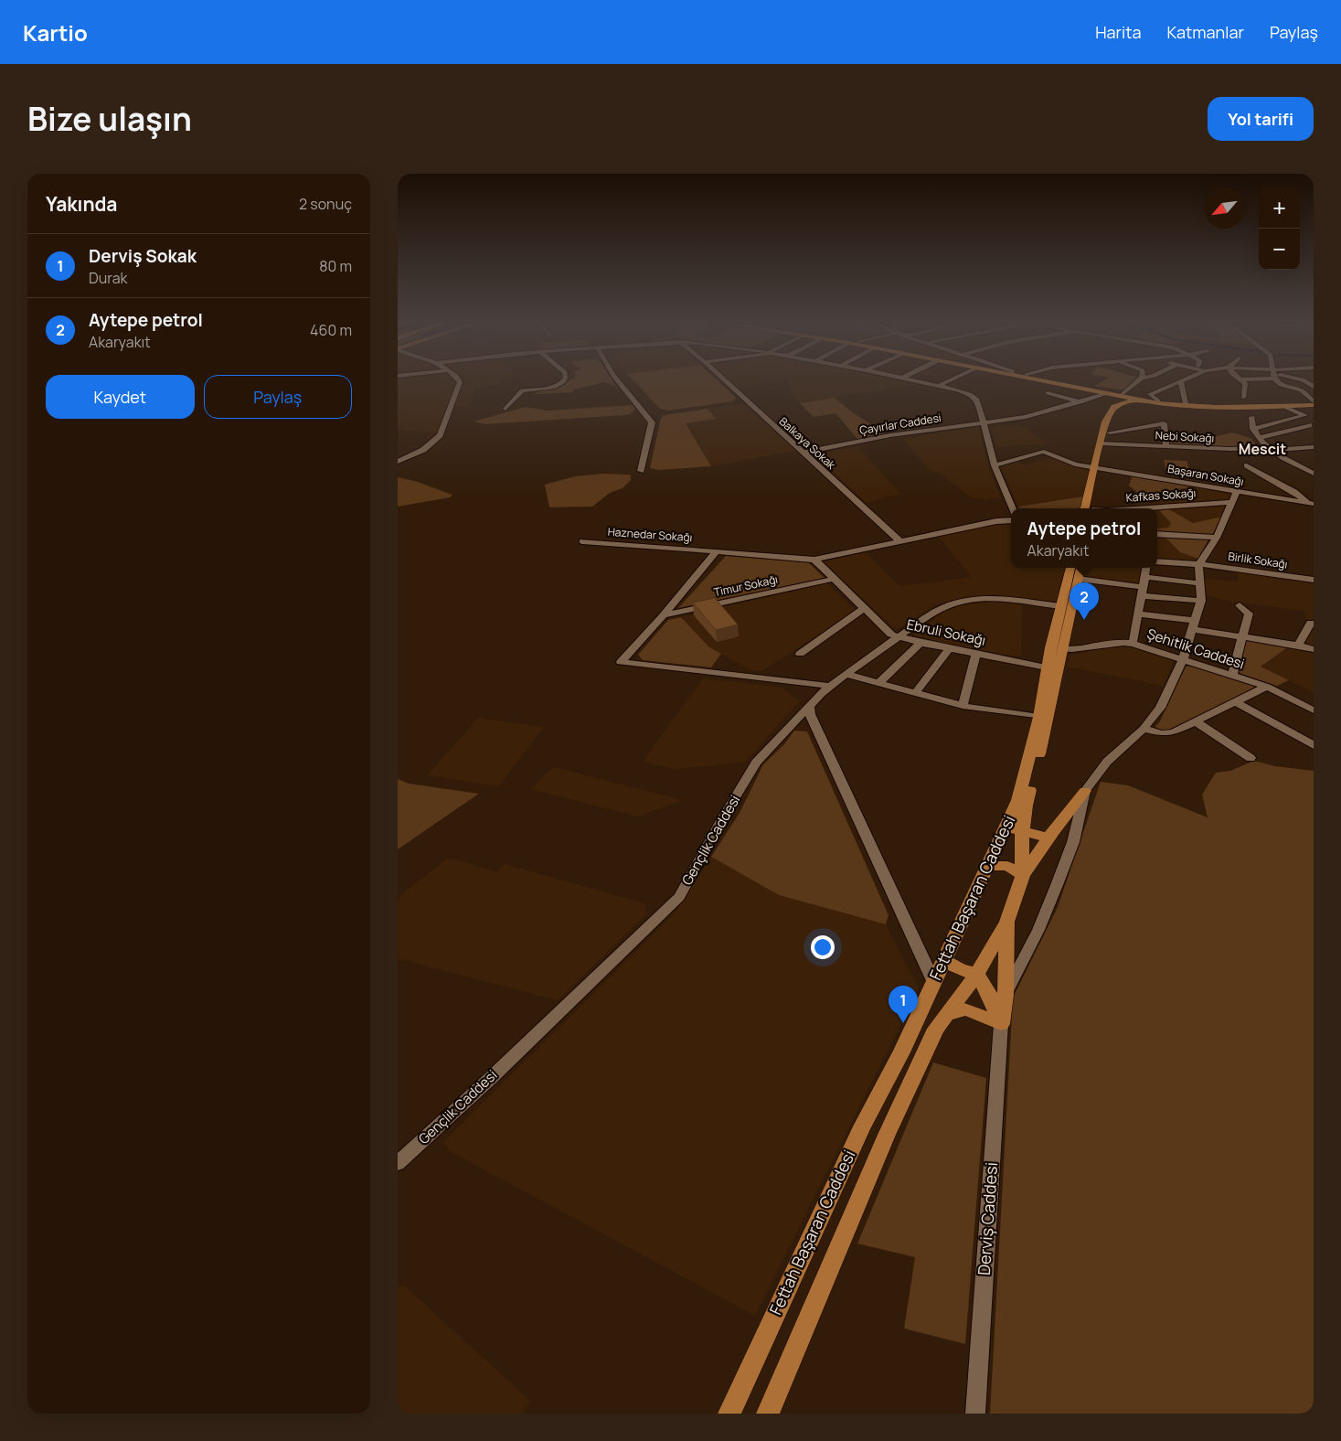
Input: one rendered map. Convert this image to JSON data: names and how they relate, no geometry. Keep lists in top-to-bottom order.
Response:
{
  "streets": {
    "main road": ["Fettah Başaran Caddesi"],
    "street": [
      "Çayırlar Caddesi",
      "Nebi Sokağı",
      "Balkaya Sokak",
      "Başaran Sokağı",
      "Kafkas Sokağı",
      "Haznedar Sokağı",
      "Birlik Sokağı",
      "Timur Sokağı",
      "Ebruli Sokağı",
      "Şehitlik Caddesi",
      "Gençlik Caddesi",
      "Derviş Caddesi"
    ]
  },
  "crossings": [
    ["Çayırlar Caddesi", "Balkaya Sokak"],
    ["Balkaya Sokak", "Haznedar Sokağı"],
    ["Haznedar Sokağı", "Ebruli Sokağı"],
    ["Timur Sokağı", "Ebruli Sokağı"],
    ["Ebruli Sokağı", "Gençlik Caddesi"],
    ["Ebruli Sokağı", "Fettah Başaran Caddesi"],
    ["Şehitlik Caddesi", "Fettah Başaran Caddesi"],
    ["Gençlik Caddesi", "Fettah Başaran Caddesi"]
  ],
  "districts": ["Mescit"],
  "north": "bottom left",
  "page": {
    "header": "Kartio",
    "nav": ["Harita", "Katmanlar", "Paylaş"],
    "title": "Bize ulaşın",
    "buttons": [
      "Yol tarifi",
      ["Kaydet", "Paylaş"]
    ],
    "heading": ["Yakında", "2 sonuç"],
    "map_buttons": ["+", "−"],
    "list": [
      {
        "mark": "1",
        "name": "Derviş Sokak",
        "note": "Durak",
        "value": "80 m"
      },
      {
        "mark": "2",
        "name": "Aytepe petrol",
        "note": "Akaryakıt",
        "value": "460 m"
      }
    ],
    "popup": ["Aytepe petrol", "Akaryakıt"],
    "pins": ["2", "1"]
  }
}
